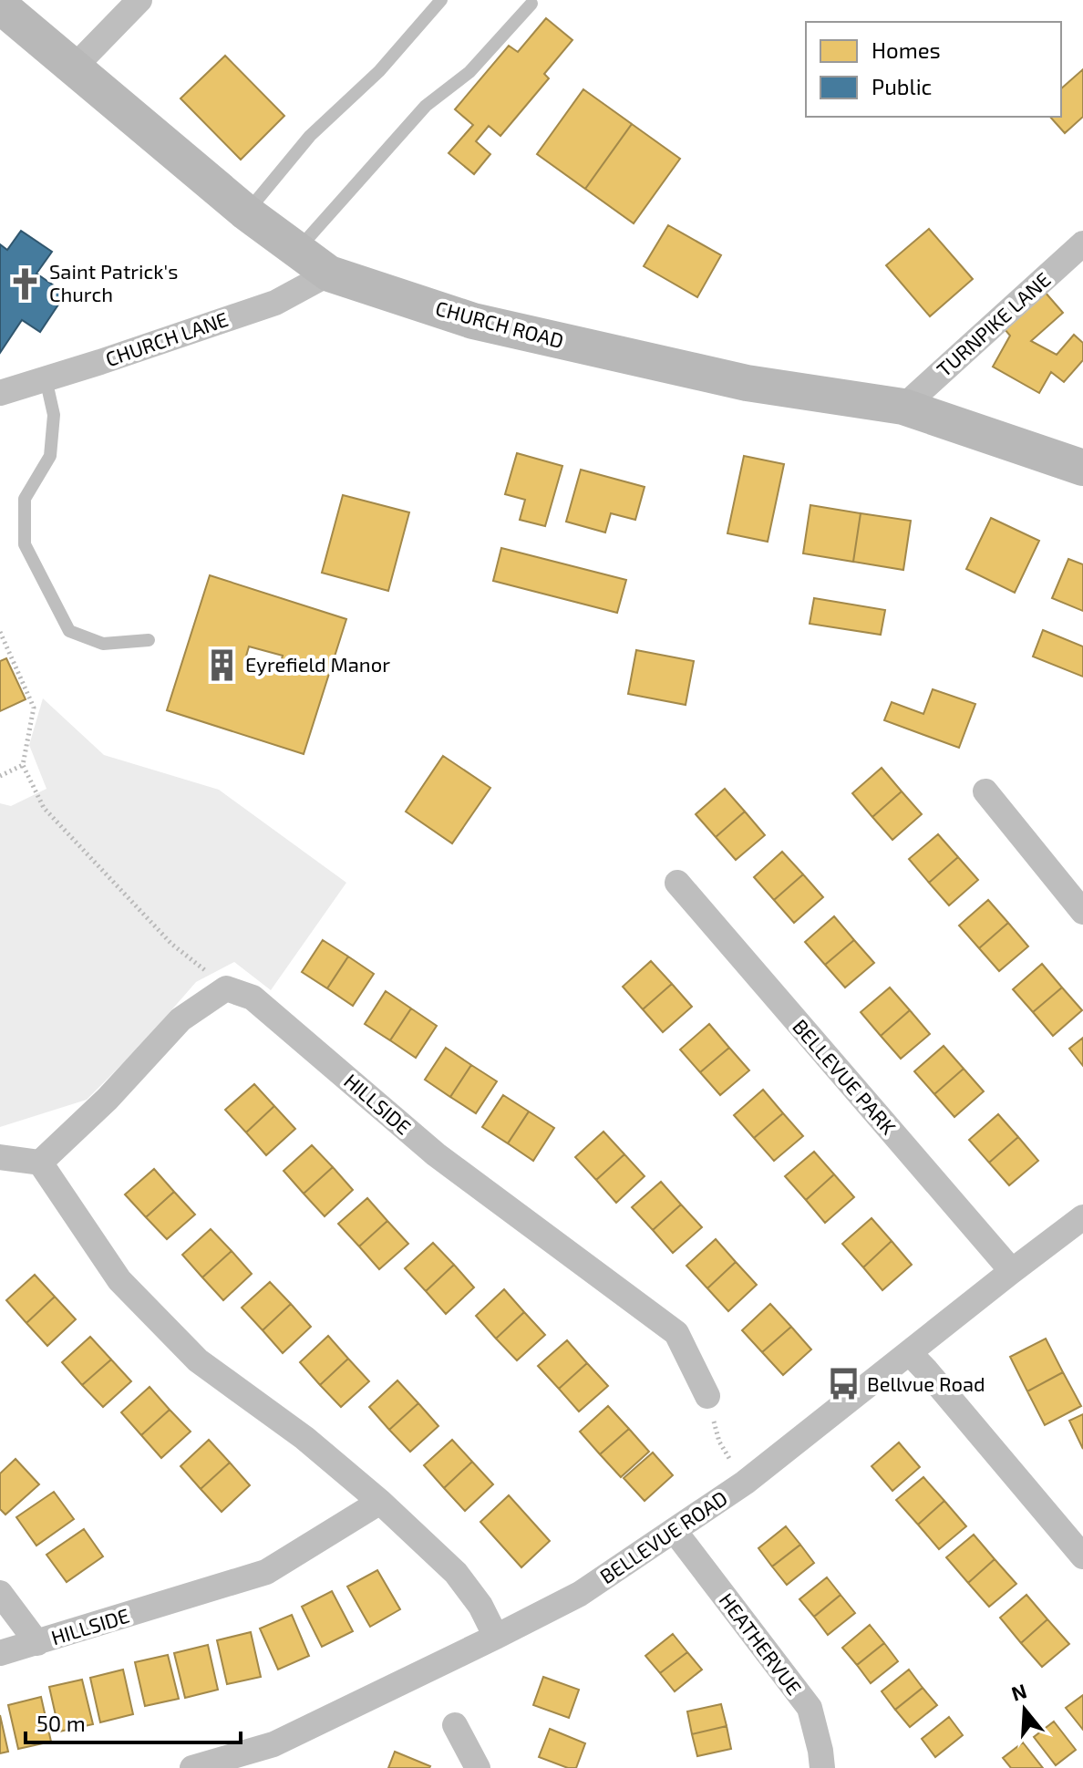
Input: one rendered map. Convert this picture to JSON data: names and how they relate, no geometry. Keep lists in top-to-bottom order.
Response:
{
  "streets": {
    "main road": ["CHURCH ROAD"],
    "street": [
      "TURNPIKE LANE",
      "CHURCH LANE",
      "BELLEVUE PARK",
      "HILLSIDE",
      "BELLEVUE ROAD",
      "HEATHERVUE"
    ]
  },
  "crossings": [
    ["CHURCH ROAD", "TURNPIKE LANE"],
    ["CHURCH ROAD", "CHURCH LANE"],
    ["BELLEVUE PARK", "BELLEVUE ROAD"],
    ["BELLEVUE ROAD", "HEATHERVUE"]
  ],
  "places": {
    "church": ["Saint Patrick's Church"],
    "building": ["Eyrefield Manor"],
    "bus stop": ["Bellvue Road"]
  },
  "legend": ["Homes", "Public"],
  "scale_bar": "50 m",
  "north": "top"
}
